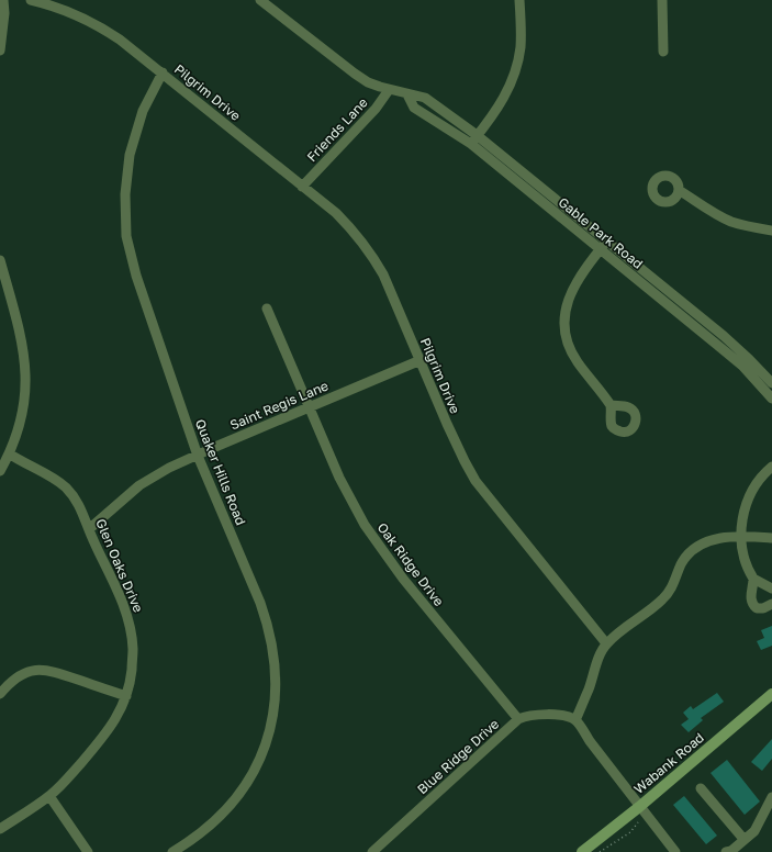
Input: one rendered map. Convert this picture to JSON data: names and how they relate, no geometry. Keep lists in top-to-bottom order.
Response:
{
  "streets": {
    "street": [
      "Pilgrim Drive",
      "Friends Lane",
      "Gable Park Road",
      "Saint Regis Lane",
      "Quaker Hills Road",
      "Oak Ridge Drive",
      "Glen Oaks Drive",
      "Blue Ridge Drive",
      "Wabank Road"
    ]
  },
  "crossings": [
    ["Pilgrim Drive", "Friends Lane"],
    ["Pilgrim Drive", "Saint Regis Lane"],
    ["Pilgrim Drive", "Quaker Hills Road"],
    ["Friends Lane", "Gable Park Road"],
    ["Saint Regis Lane", "Quaker Hills Road"],
    ["Saint Regis Lane", "Oak Ridge Drive"],
    ["Saint Regis Lane", "Glen Oaks Drive"],
    ["Oak Ridge Drive", "Blue Ridge Drive"]
  ]
}
